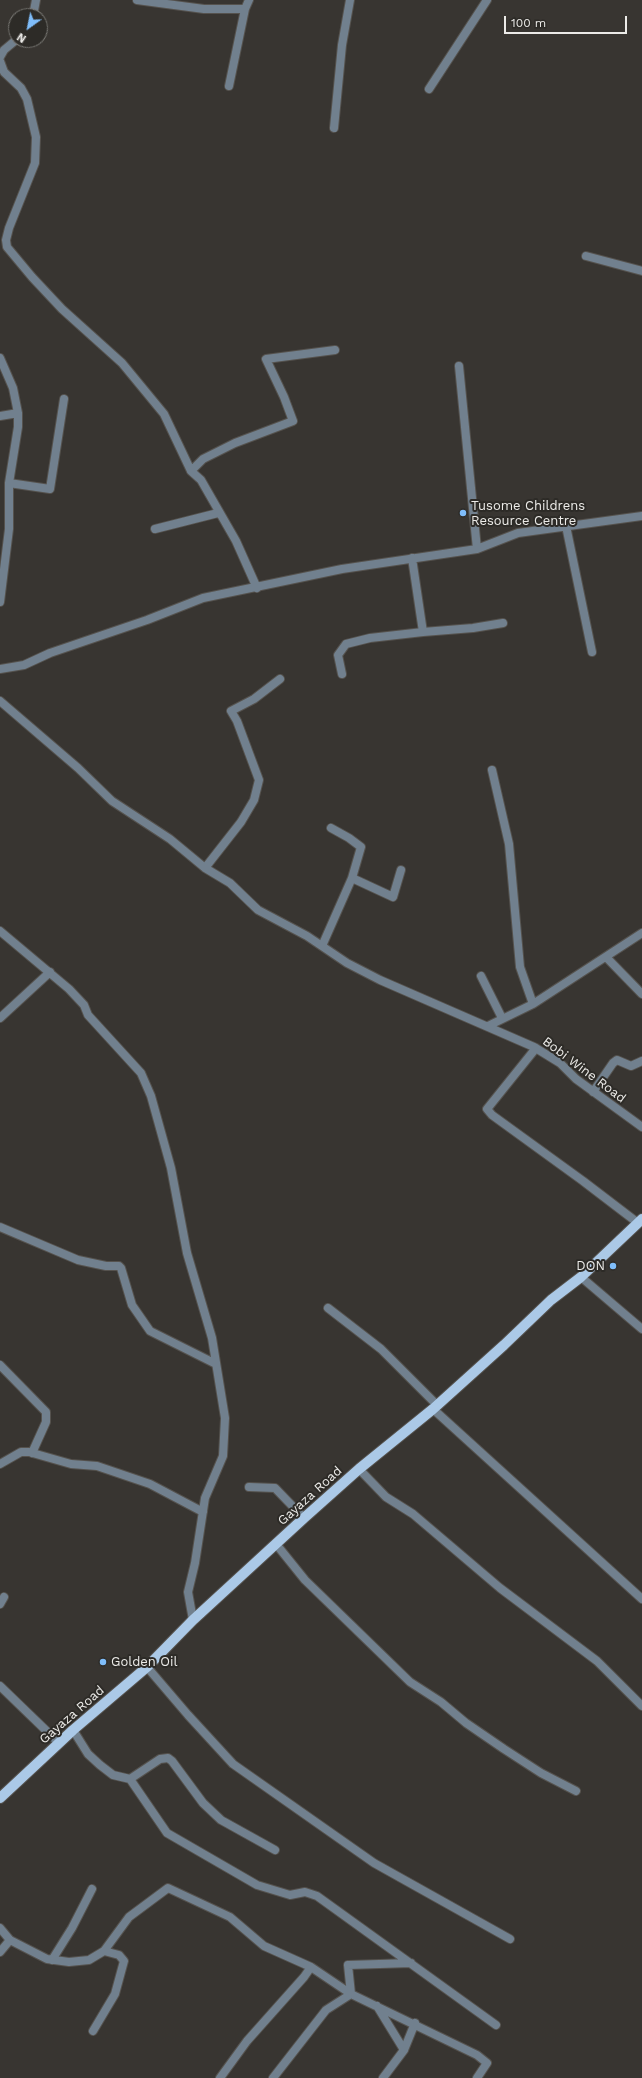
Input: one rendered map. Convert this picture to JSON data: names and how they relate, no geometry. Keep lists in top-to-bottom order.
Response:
{
  "streets": {
    "main road": ["Gayaza Road"],
    "street": ["Bobi Wine Road"]
  },
  "places": ["Tusome Childrens Resource Centre", "DON", "Golden Oil"],
  "scale_bar": "100 m",
  "north": "bottom left"
}
